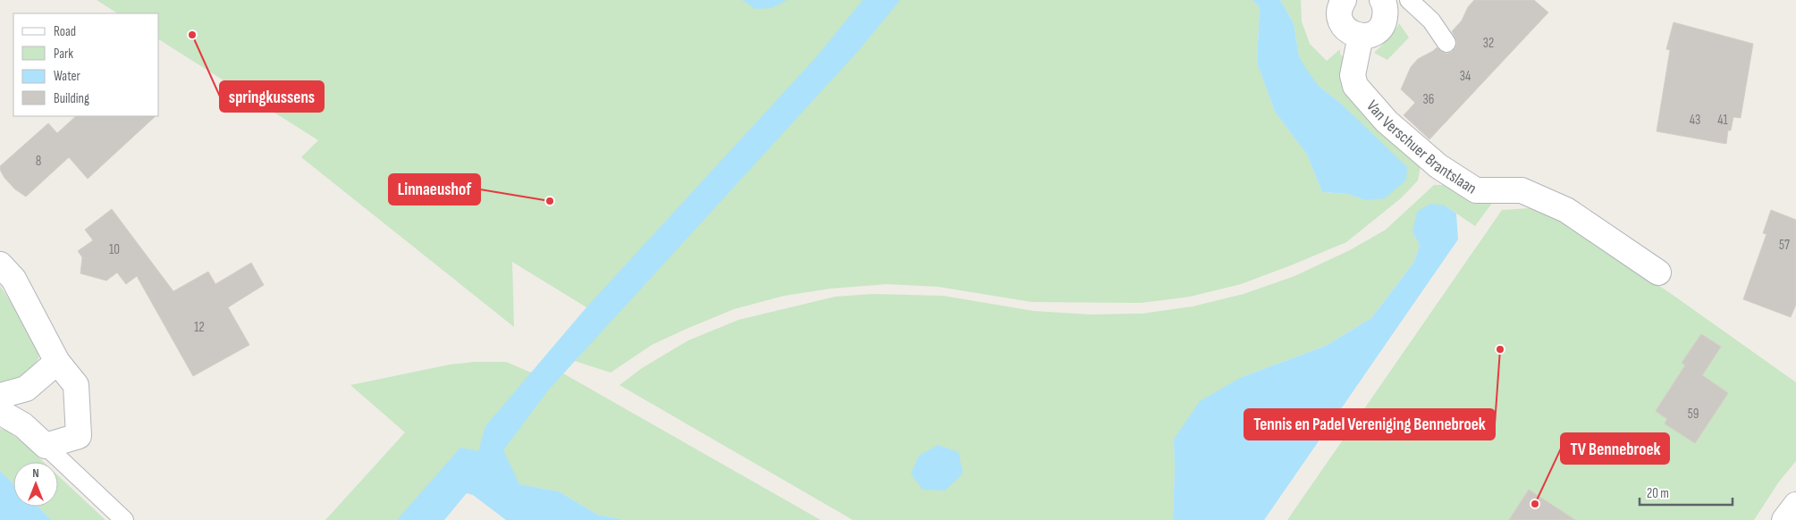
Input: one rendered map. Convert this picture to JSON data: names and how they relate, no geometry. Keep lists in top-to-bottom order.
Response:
{
  "streets": {
    "street": ["Van Verschuer Brantslaan"]
  },
  "places": [
    "springkussens",
    "Linnaeushof",
    "Tennis en Padel Vereniging Bennebroek",
    "TV Bennebroek"
  ],
  "house_numbers": [
    "32",
    "34",
    "36",
    "43",
    "41",
    "8",
    "57",
    "10",
    "12",
    "59"
  ],
  "legend": [
    "Road",
    "Park",
    "Water",
    "Building"
  ],
  "scale_bar": "20 m",
  "north": "top"
}
